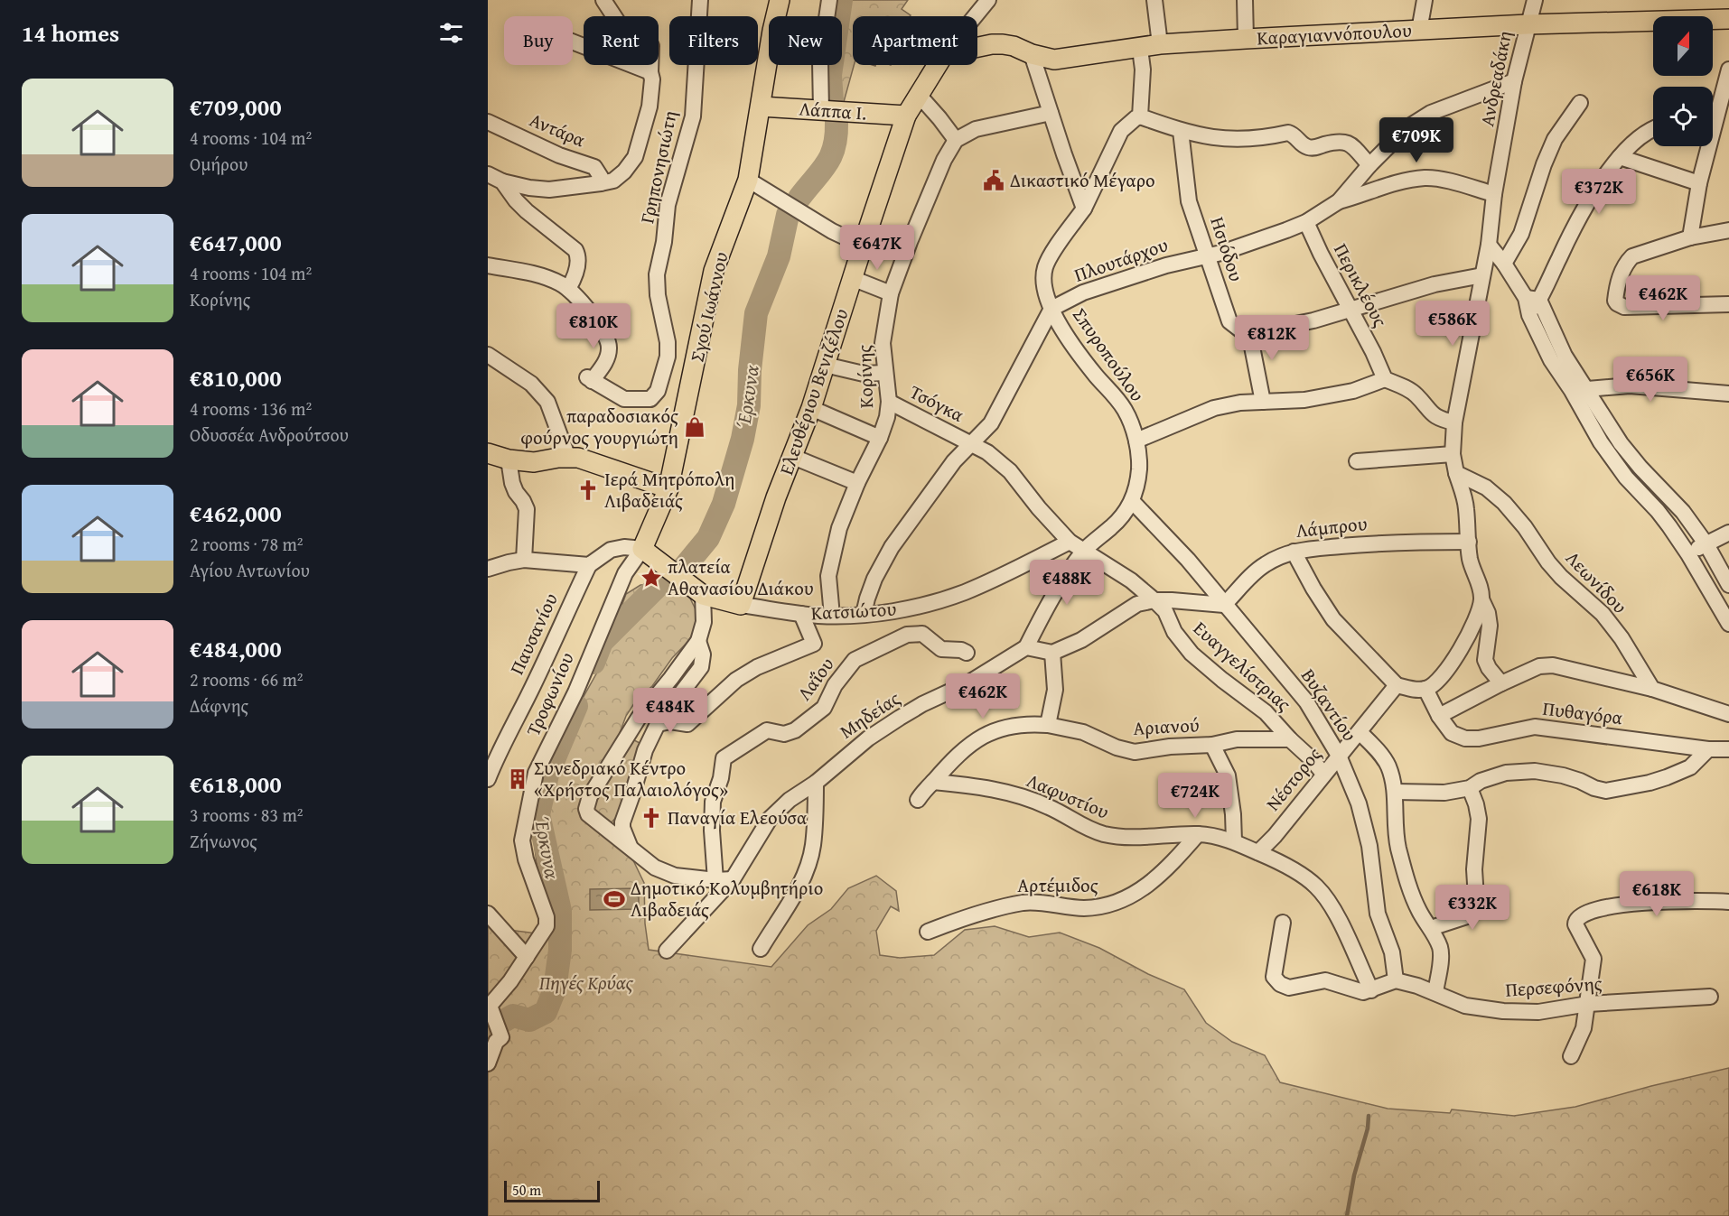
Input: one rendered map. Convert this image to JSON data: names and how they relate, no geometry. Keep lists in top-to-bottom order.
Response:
{
  "streets": {
    "main road": [
      "Καραγιαννόπουλου",
      "Λάππα Ι.",
      "Σγού Ιωάννου",
      "Ελευθέριου Βενιζέλου",
      "Κατσιώτου"
    ],
    "street": [
      "Ανδρεαδάκη",
      "Αντάρα",
      "Γρηπονησιώτη",
      "Ησιόδου",
      "Πλουτάρχου",
      "Περικλέους",
      "Σπυροπούλου",
      "Κορίνης",
      "Τσόγκα",
      "Λάμπρου",
      "Λεωνίδου",
      "Παυσανίου",
      "Ευαγγελίστριας",
      "Λαΐου",
      "Τροφωνίου",
      "Βυζαντίου",
      "Πυθαγόρα",
      "Μηδείας",
      "Αριανού",
      "Νέστορος",
      "Λαφυστίου",
      "Αρτέμιδος",
      "Περσεφόνης"
    ]
  },
  "crossings": [
    ["Καραγιαννόπουλου", "Ανδρεαδάκη"],
    ["Ανδρεαδάκη", "Πλουτάρχου"],
    ["Λάππα Ι.", "Σγού Ιωάννου"],
    ["Λάππα Ι.", "Ελευθέριου Βενιζέλου"],
    ["Ησιόδου", "Πλουτάρχου"],
    ["Πλουτάρχου", "Περικλέους"],
    ["Πλουτάρχου", "Σπυροπούλου"],
    ["Σγού Ιωάννου", "Κατσιώτου"],
    ["Σγού Ιωάννου", "Τροφωνίου"],
    ["Σπυροπούλου", "Ευαγγελίστριας"],
    ["Σπυροπούλου", "Βυζαντίου"],
    ["Σπυροπούλου", "Μηδείας"],
    ["Κορίνης", "Τσόγκα"],
    ["Κορίνης", "Κατσιώτου"],
    ["Ελευθέριου Βενιζέλου", "Κατσιώτου"],
    ["Τσόγκα", "Ευαγγελίστριας"],
    ["Λάμπρου", "Βυζαντίου"],
    ["Κατσιώτου", "Ευαγγελίστριας"],
    ["Κατσιώτου", "Τροφωνίου"],
    ["Ευαγγελίστριας", "Αριανού"],
    ["Ευαγγελίστριας", "Νέστορος"],
    ["Βυζαντίου", "Νέστορος"],
    ["Βυζαντίου", "Περσεφόνης"],
    ["Αριανού", "Λαφυστίου"],
    ["Νέστορος", "Λαφυστίου"],
    ["Λαφυστίου", "Αρτέμιδος"]
  ],
  "water": ["Έρκυνα"],
  "parks": ["Πηγές Κρύας"],
  "places": {
    "public building": ["Δικαστικό Μέγαρο"],
    "shop": ["παραδοσιακός φούρνος γουργιώτη"],
    "church": ["Ιερά Μητρόπολη Λιβαδειάς", "Παναγία Ελεούσα"],
    "place": ["πλατεία Αθανασίου Διάκου"],
    "building": ["Συνεδριακό Κέντρο «Χρήστος Παλαιολόγος»"],
    "sports": ["Δημοτικό Κολυμβητήριο Λιβαδειάς"]
  },
  "scale_bar": "50 m",
  "north": "top",
  "page": {
    "heading": "14 homes",
    "chip": [
      "Buy",
      "Rent",
      "Filters",
      "New",
      "Apartment"
    ],
    "list": [
      {
        "name": "€709,000",
        "note": "4 rooms · 104 m² · Ομήρου"
      },
      {
        "name": "€647,000",
        "note": "4 rooms · 104 m² · Κορίνης"
      },
      {
        "name": "€810,000",
        "note": "4 rooms · 136 m² · Οδυσσέα Ανδρούτσου"
      },
      {
        "name": "€462,000",
        "note": "2 rooms · 78 m² · Αγίου Αντωνίου"
      },
      {
        "name": "€484,000",
        "note": "2 rooms · 66 m² · Δάφνης"
      },
      {
        "name": "€618,000",
        "note": "3 rooms · 83 m² · Ζήνωνος"
      }
    ],
    "price": [
      "€709K",
      "€372K",
      "€647K",
      "€462K",
      "€586K",
      "€810K",
      "€812K",
      "€656K",
      "€488K",
      "€462K",
      "€484K",
      "€724K",
      "€618K",
      "€332K"
    ],
    "scale": "50 m"
  }
}
